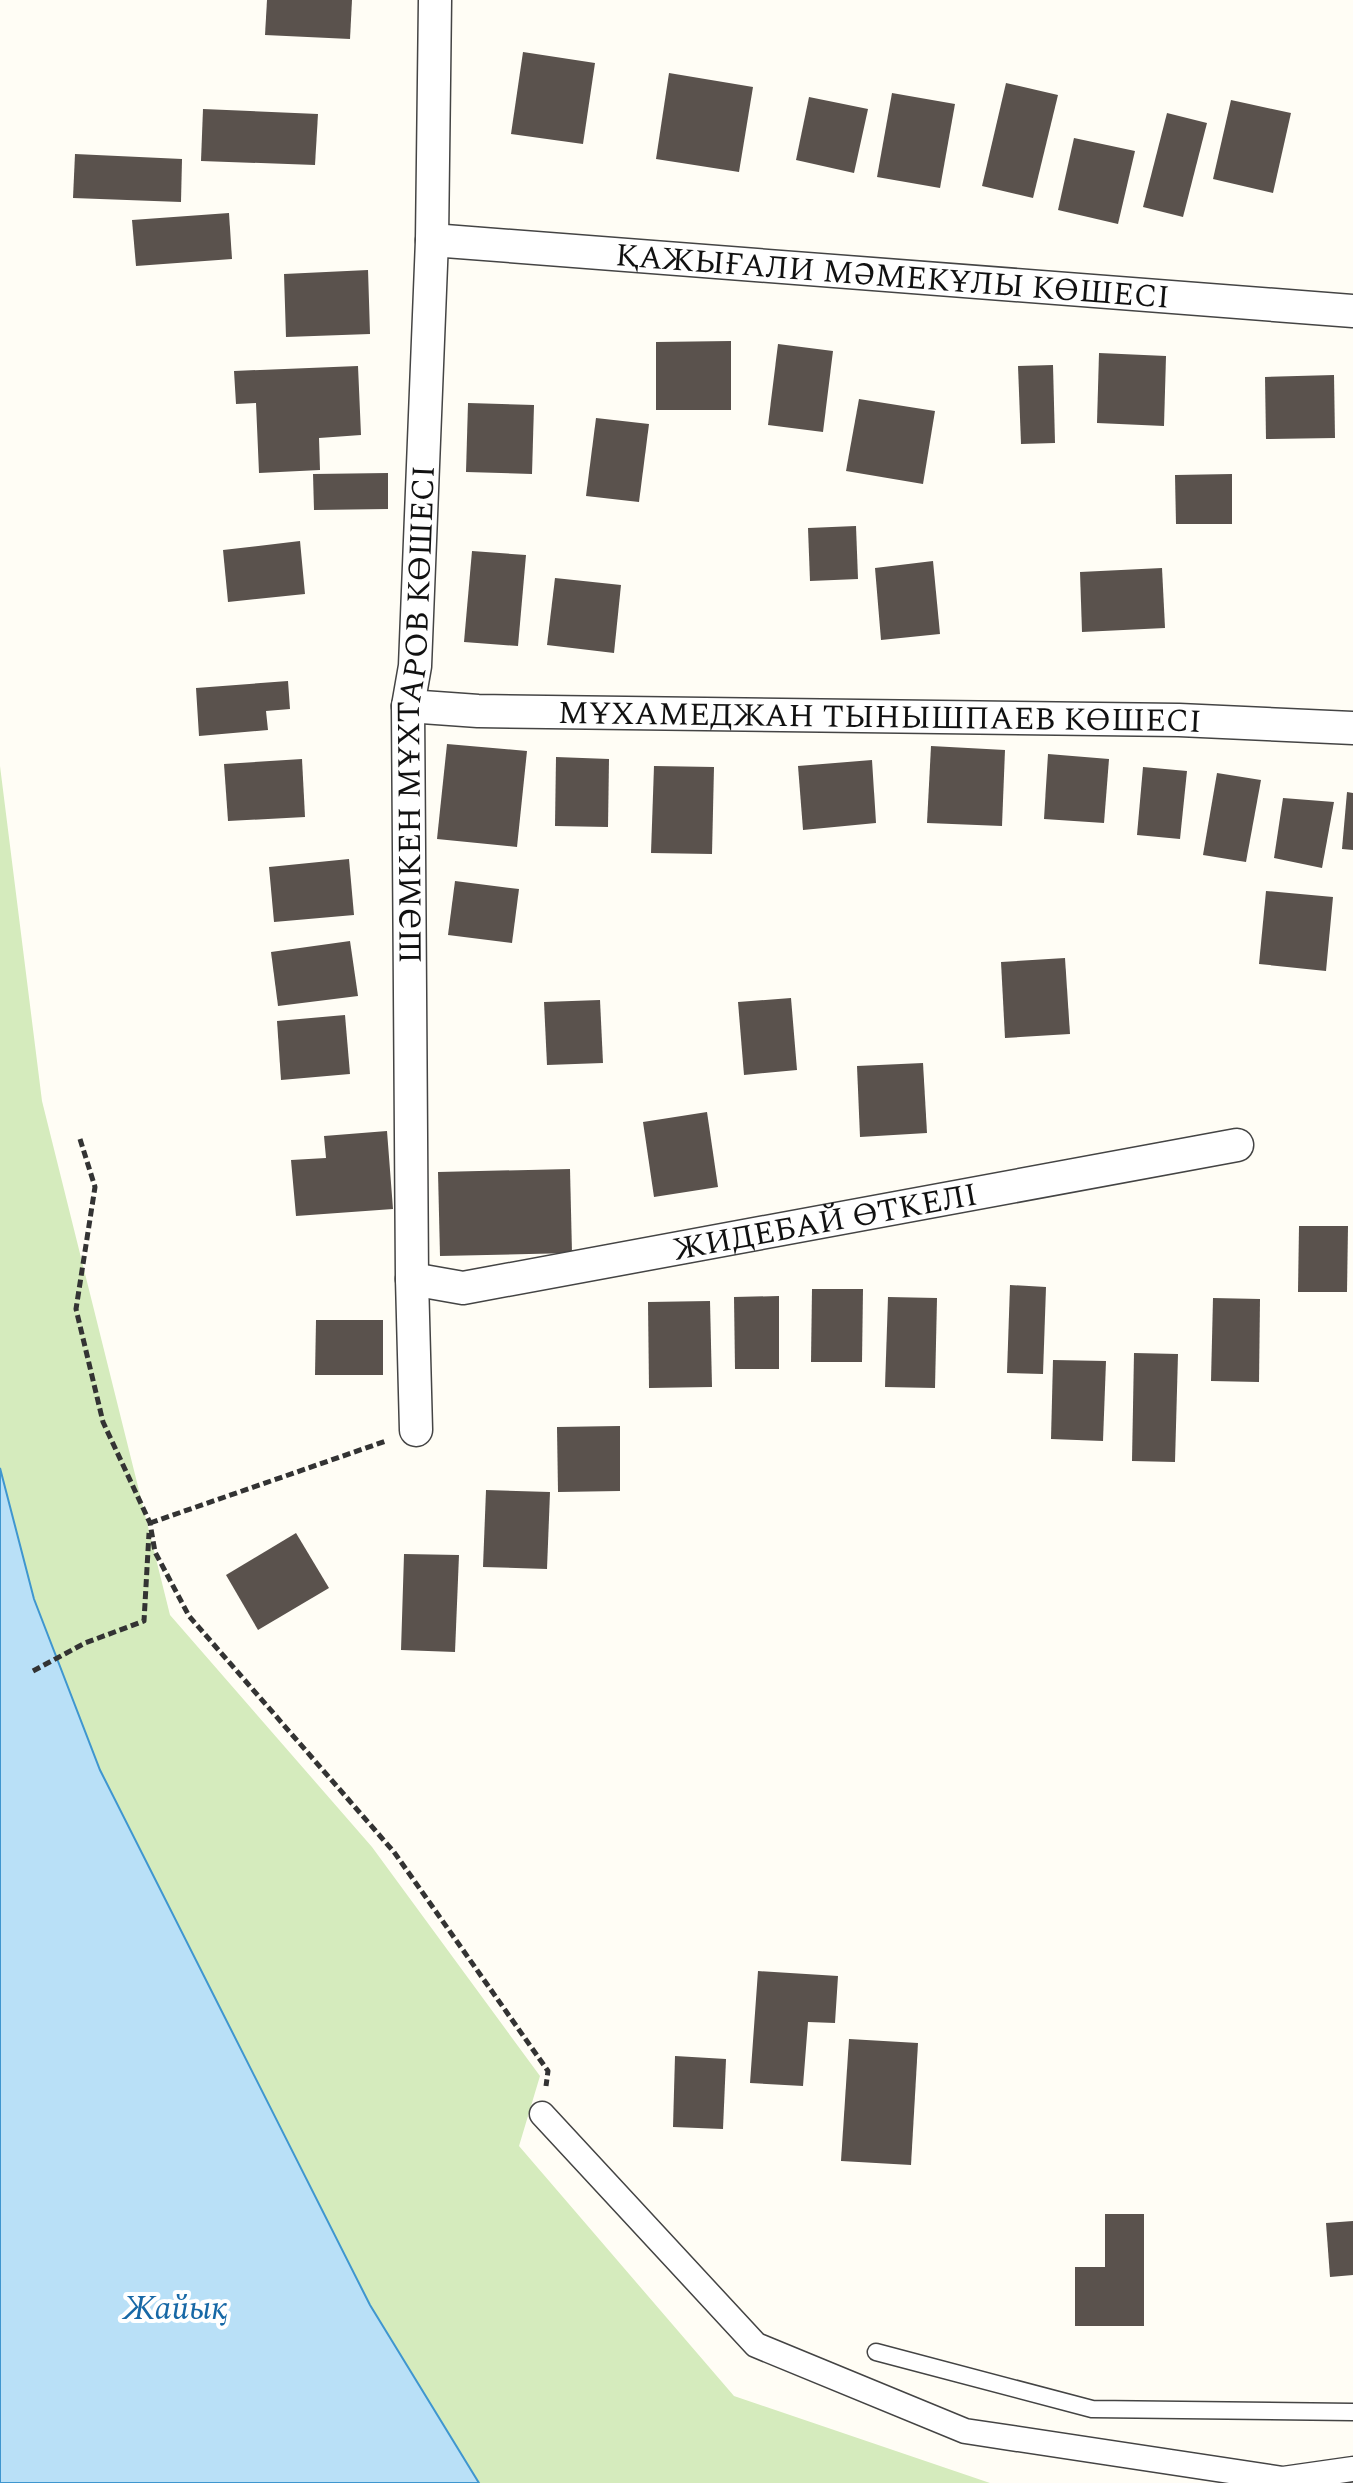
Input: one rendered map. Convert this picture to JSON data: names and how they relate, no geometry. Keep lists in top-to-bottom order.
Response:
{
  "streets": {
    "street": [
      "ҚАЖЫҒАЛИ МӘМЕКҰЛЫ КӨШЕСІ",
      "ШӘМКЕН МҰХТАРОВ КӨШЕСІ",
      "МҰХАМЕДЖАН ТЫНЫШПАЕВ КӨШЕСІ",
      "ЖИДЕБАЙ ӨТКЕЛІ"
    ]
  },
  "crossings": [
    ["ҚАЖЫҒАЛИ МӘМЕКҰЛЫ КӨШЕСІ", "ШӘМКЕН МҰХТАРОВ КӨШЕСІ"],
    ["ШӘМКЕН МҰХТАРОВ КӨШЕСІ", "МҰХАМЕДЖАН ТЫНЫШПАЕВ КӨШЕСІ"],
    ["ШӘМКЕН МҰХТАРОВ КӨШЕСІ", "ЖИДЕБАЙ ӨТКЕЛІ"]
  ],
  "water": ["Жайық"]
}
